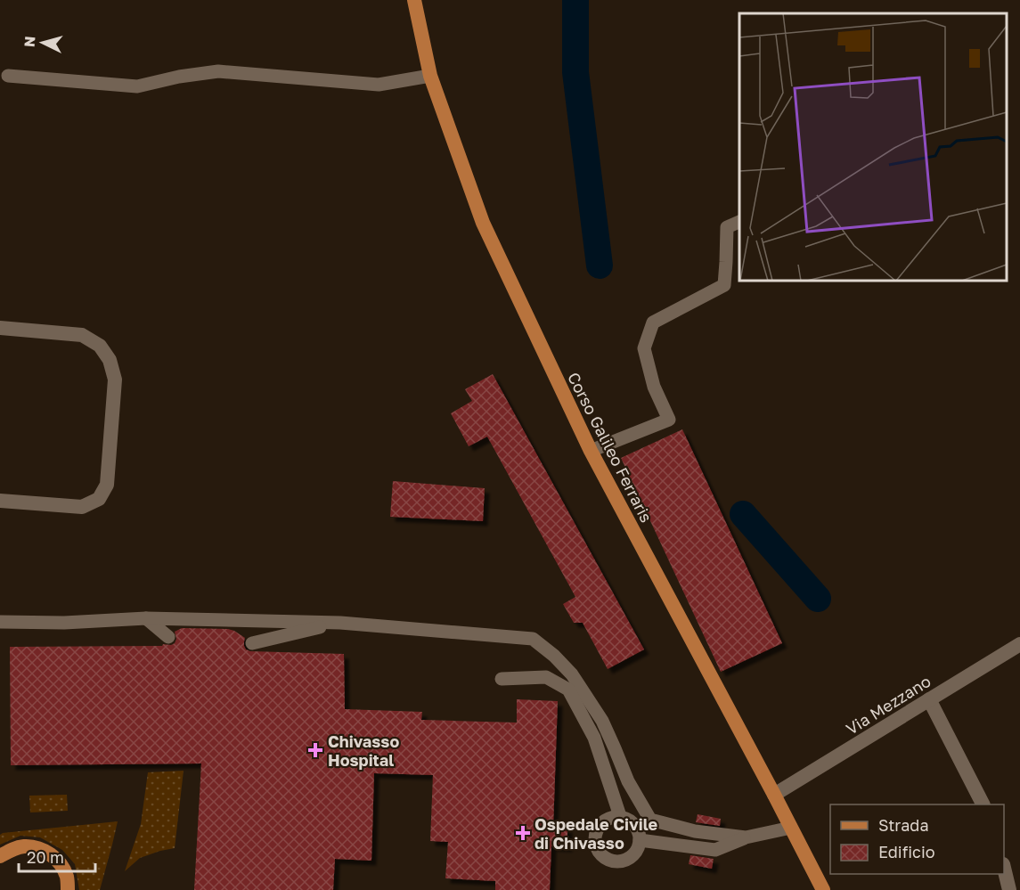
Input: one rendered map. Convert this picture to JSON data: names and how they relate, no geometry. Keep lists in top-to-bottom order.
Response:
{
  "streets": {
    "main road": ["Corso Galileo Ferraris"],
    "street": ["Via Mezzano"]
  },
  "crossings": [
    ["Corso Galileo Ferraris", "Via Mezzano"]
  ],
  "places": {
    "health": ["Chivasso Hospital", "Ospedale Civile di Chivasso"]
  },
  "legend": ["Strada", "Edificio"],
  "scale_bar": "20 m",
  "north": "left"
}
